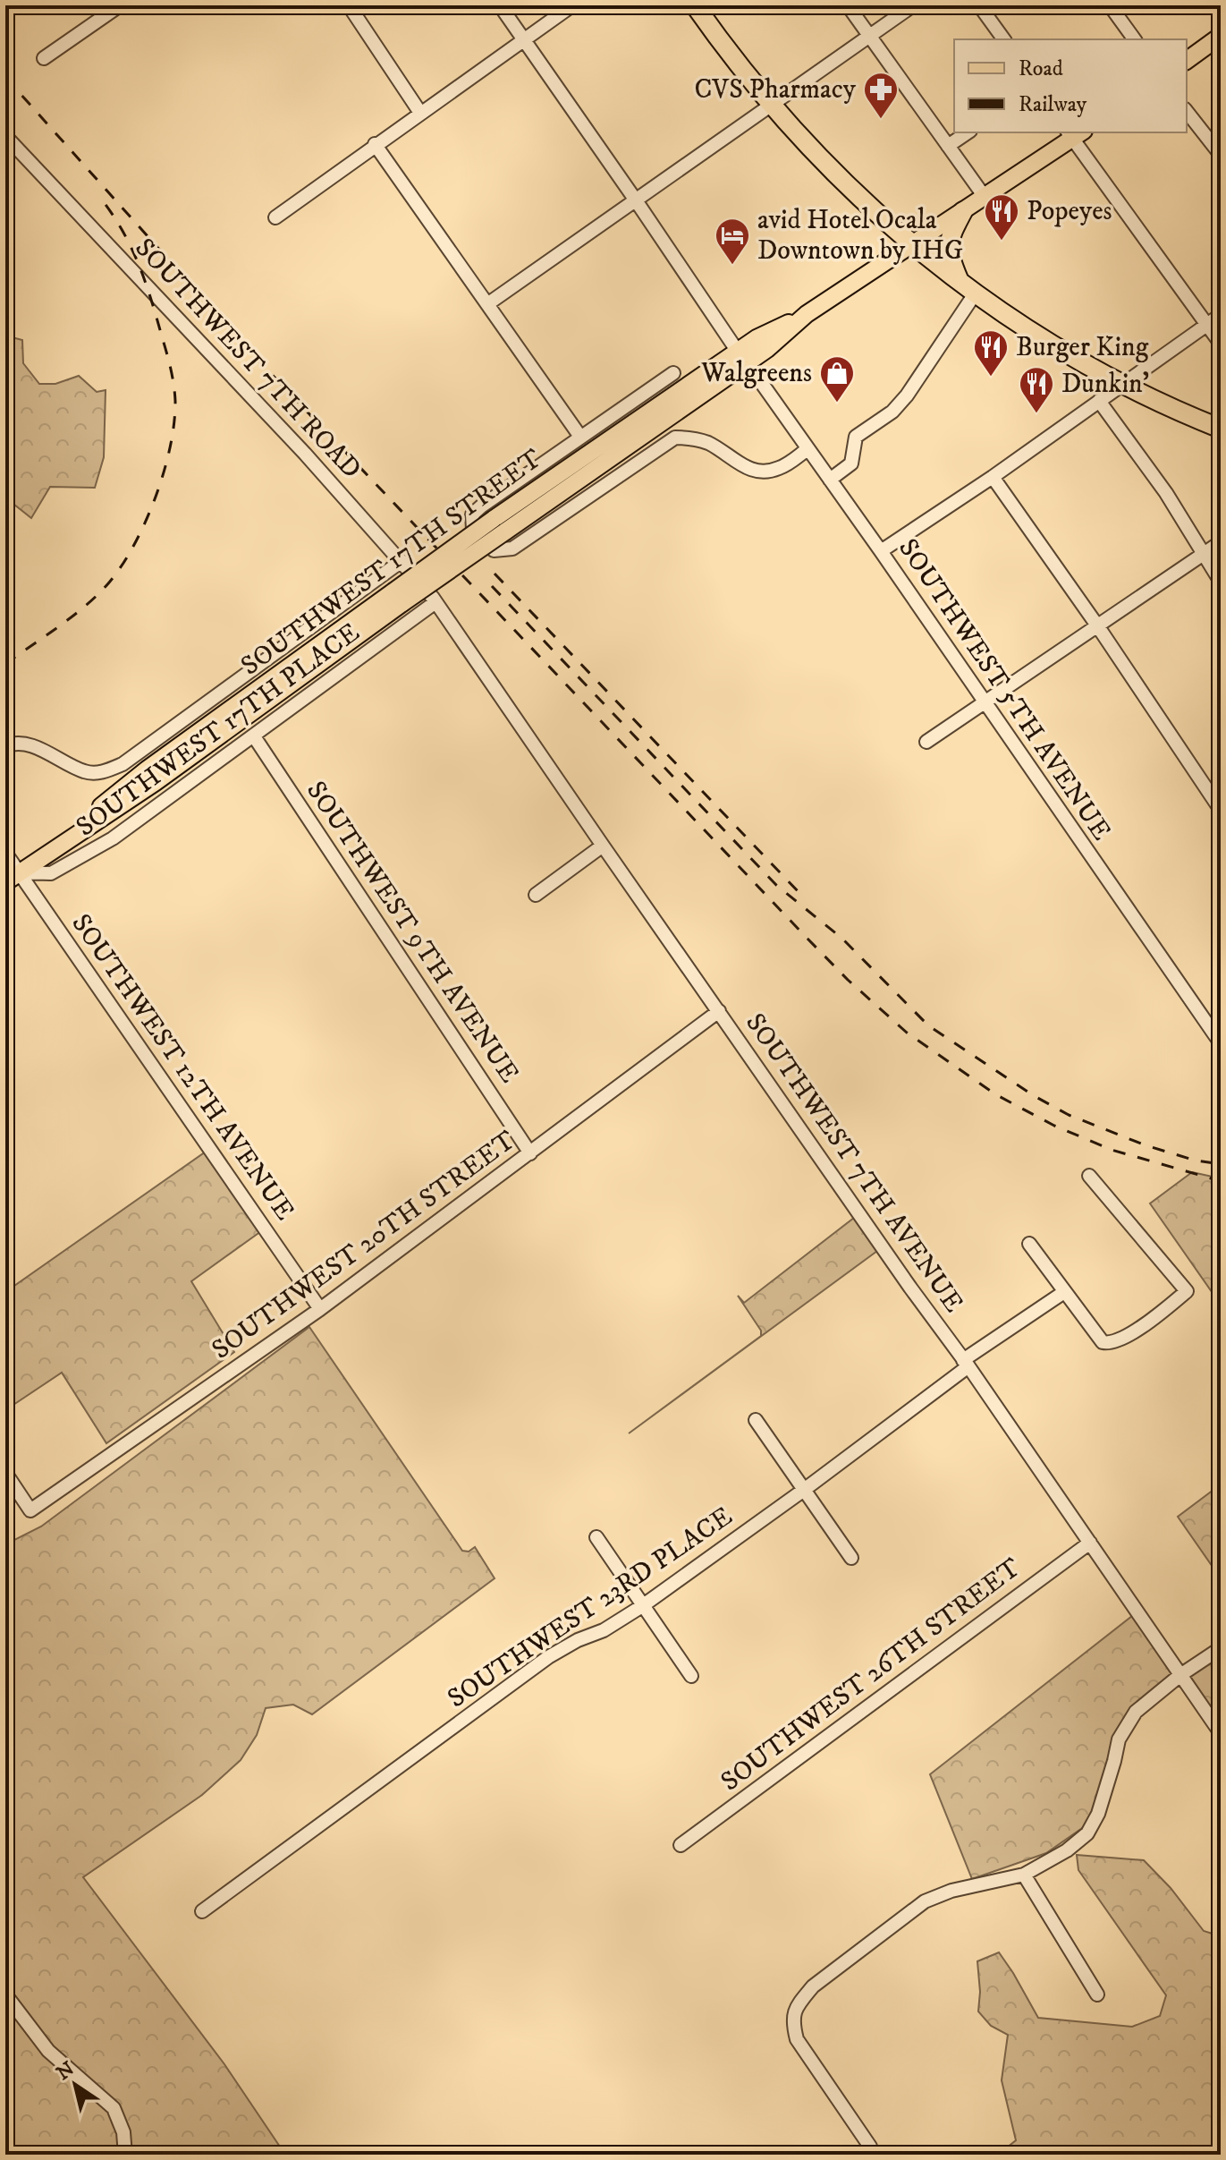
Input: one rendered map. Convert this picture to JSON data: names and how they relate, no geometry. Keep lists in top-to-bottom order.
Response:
{
  "streets": {
    "main road": ["SOUTHWEST 17TH STREET"],
    "street": [
      "SOUTHWEST 7TH ROAD",
      "SOUTHWEST 5TH AVENUE",
      "SOUTHWEST 17TH PLACE",
      "SOUTHWEST 9TH AVENUE",
      "SOUTHWEST 12TH AVENUE",
      "SOUTHWEST 7TH AVENUE",
      "SOUTHWEST 20TH STREET",
      "SOUTHWEST 23RD PLACE",
      "SOUTHWEST 26TH STREET"
    ]
  },
  "crossings": [
    ["SOUTHWEST 7TH ROAD", "SOUTHWEST 17TH PLACE"],
    ["SOUTHWEST 7TH ROAD", "SOUTHWEST 7TH AVENUE"],
    ["SOUTHWEST 17TH STREET", "SOUTHWEST 5TH AVENUE"],
    ["SOUTHWEST 17TH STREET", "SOUTHWEST 17TH PLACE"],
    ["SOUTHWEST 17TH STREET", "SOUTHWEST 12TH AVENUE"],
    ["SOUTHWEST 17TH PLACE", "SOUTHWEST 9TH AVENUE"],
    ["SOUTHWEST 17TH PLACE", "SOUTHWEST 12TH AVENUE"],
    ["SOUTHWEST 9TH AVENUE", "SOUTHWEST 20TH STREET"],
    ["SOUTHWEST 12TH AVENUE", "SOUTHWEST 20TH STREET"],
    ["SOUTHWEST 7TH AVENUE", "SOUTHWEST 20TH STREET"],
    ["SOUTHWEST 7TH AVENUE", "SOUTHWEST 23RD PLACE"],
    ["SOUTHWEST 7TH AVENUE", "SOUTHWEST 26TH STREET"]
  ],
  "places": {
    "pharmacy": ["CVS Pharmacy"],
    "restaurant": ["Popeyes", "Burger King", "Dunkin'"],
    "hotel": ["avid Hotel Ocala Downtown by IHG"],
    "shop": ["Walgreens"]
  },
  "legend": ["Road", "Railway"],
  "north": "top left"
}
